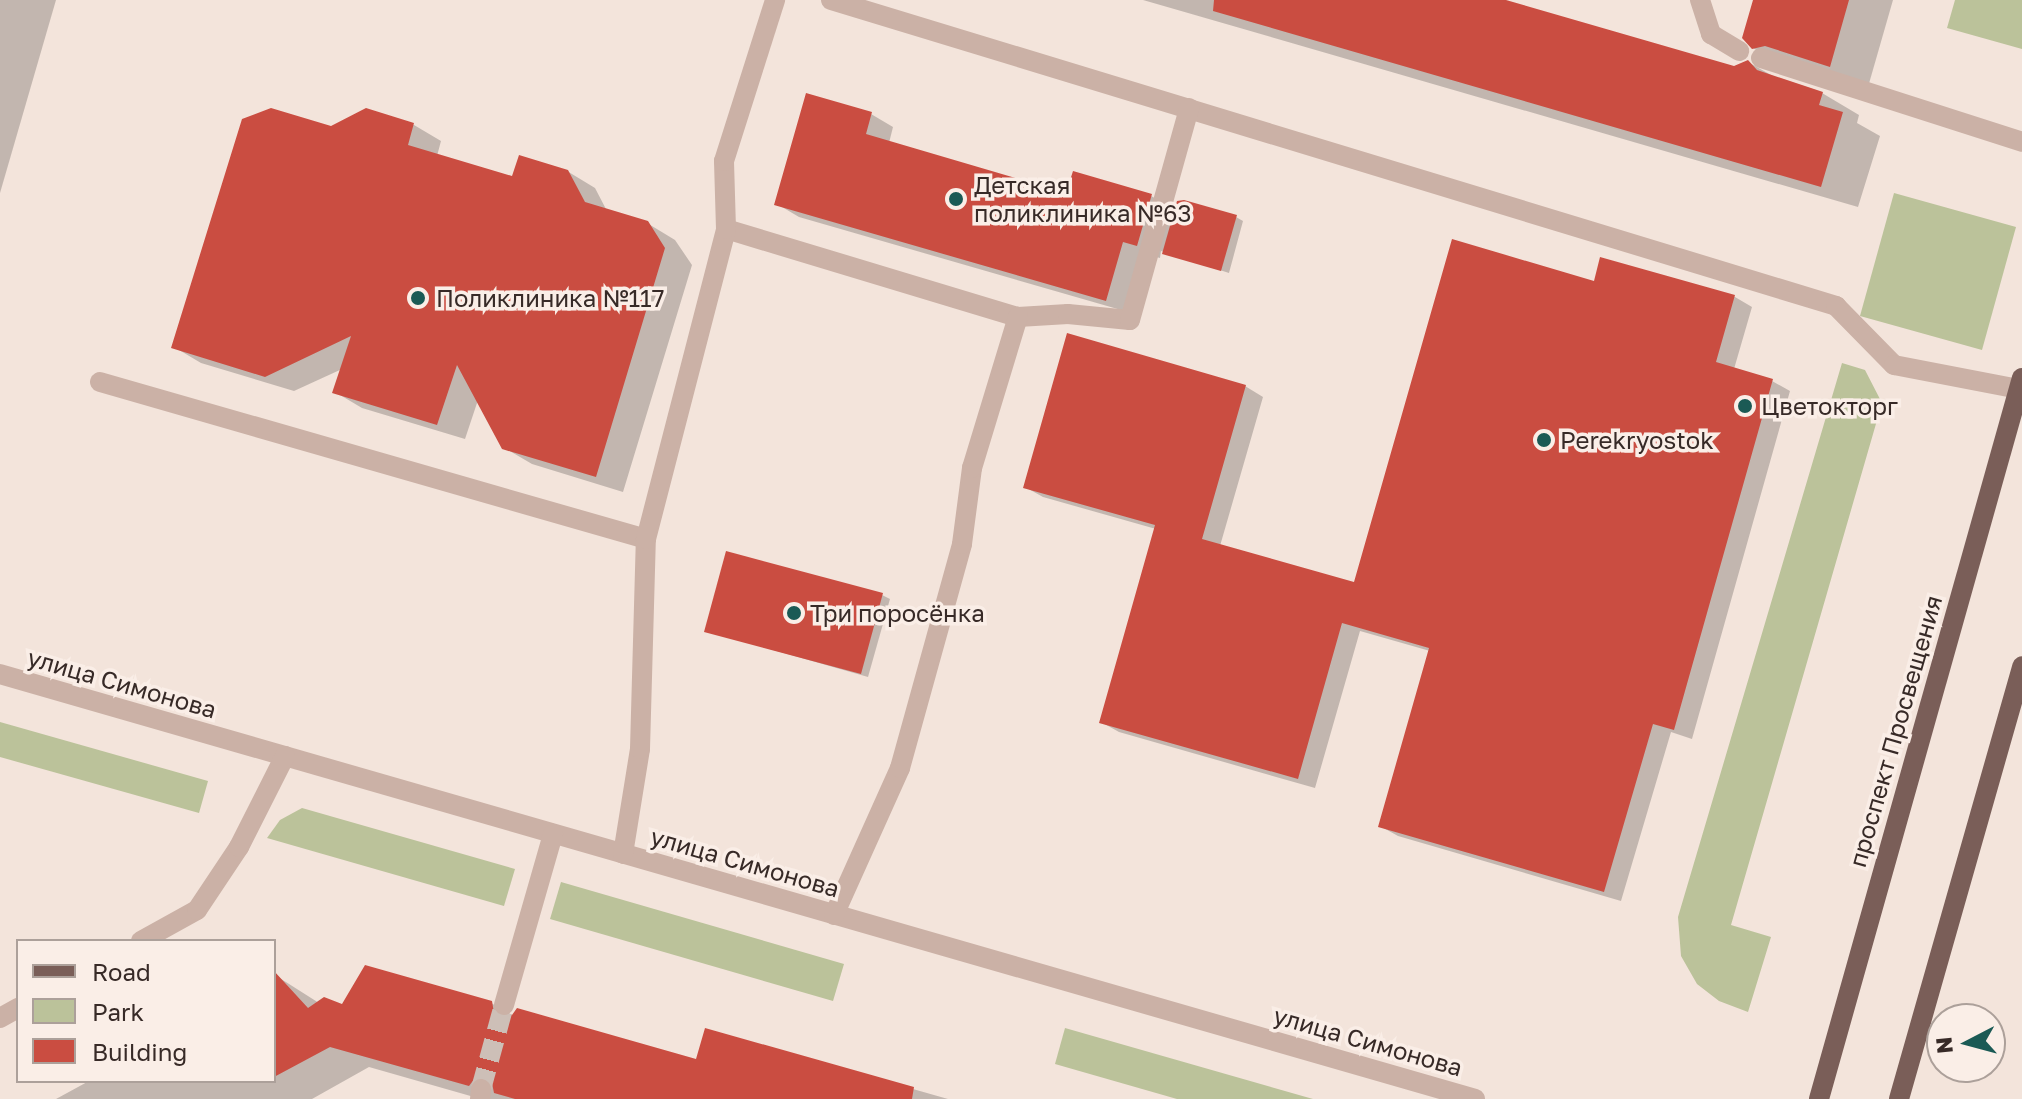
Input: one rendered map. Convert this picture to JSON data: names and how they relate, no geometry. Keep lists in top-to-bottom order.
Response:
{
  "streets": {
    "main road": ["проспект Просвещения"],
    "street": ["улица Симонова"]
  },
  "places": [
    "Детская поликлиника №63",
    "Поликлиника №117",
    "Цветокторг",
    "Perekryostok",
    "Три поросёнка"
  ],
  "legend": ["Road", "Park", "Building"],
  "north": "left"
}
